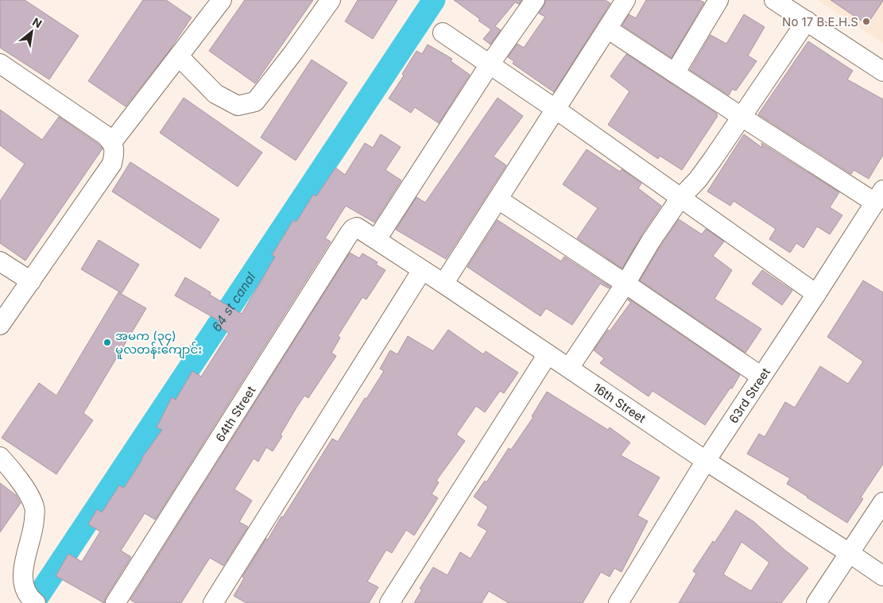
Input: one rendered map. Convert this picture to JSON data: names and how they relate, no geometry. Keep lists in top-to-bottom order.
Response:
{
  "streets": {
    "street": ["63rd Street", "16th Street", "64th Street"]
  },
  "crossings": [
    ["63rd Street", "16th Street"],
    ["16th Street", "64th Street"]
  ],
  "water": ["64 st canal"],
  "places": ["No 17 B.E.H.S", "အမက (၃၄) မူလတန်းကျောင်း"],
  "north": "top right"
}
